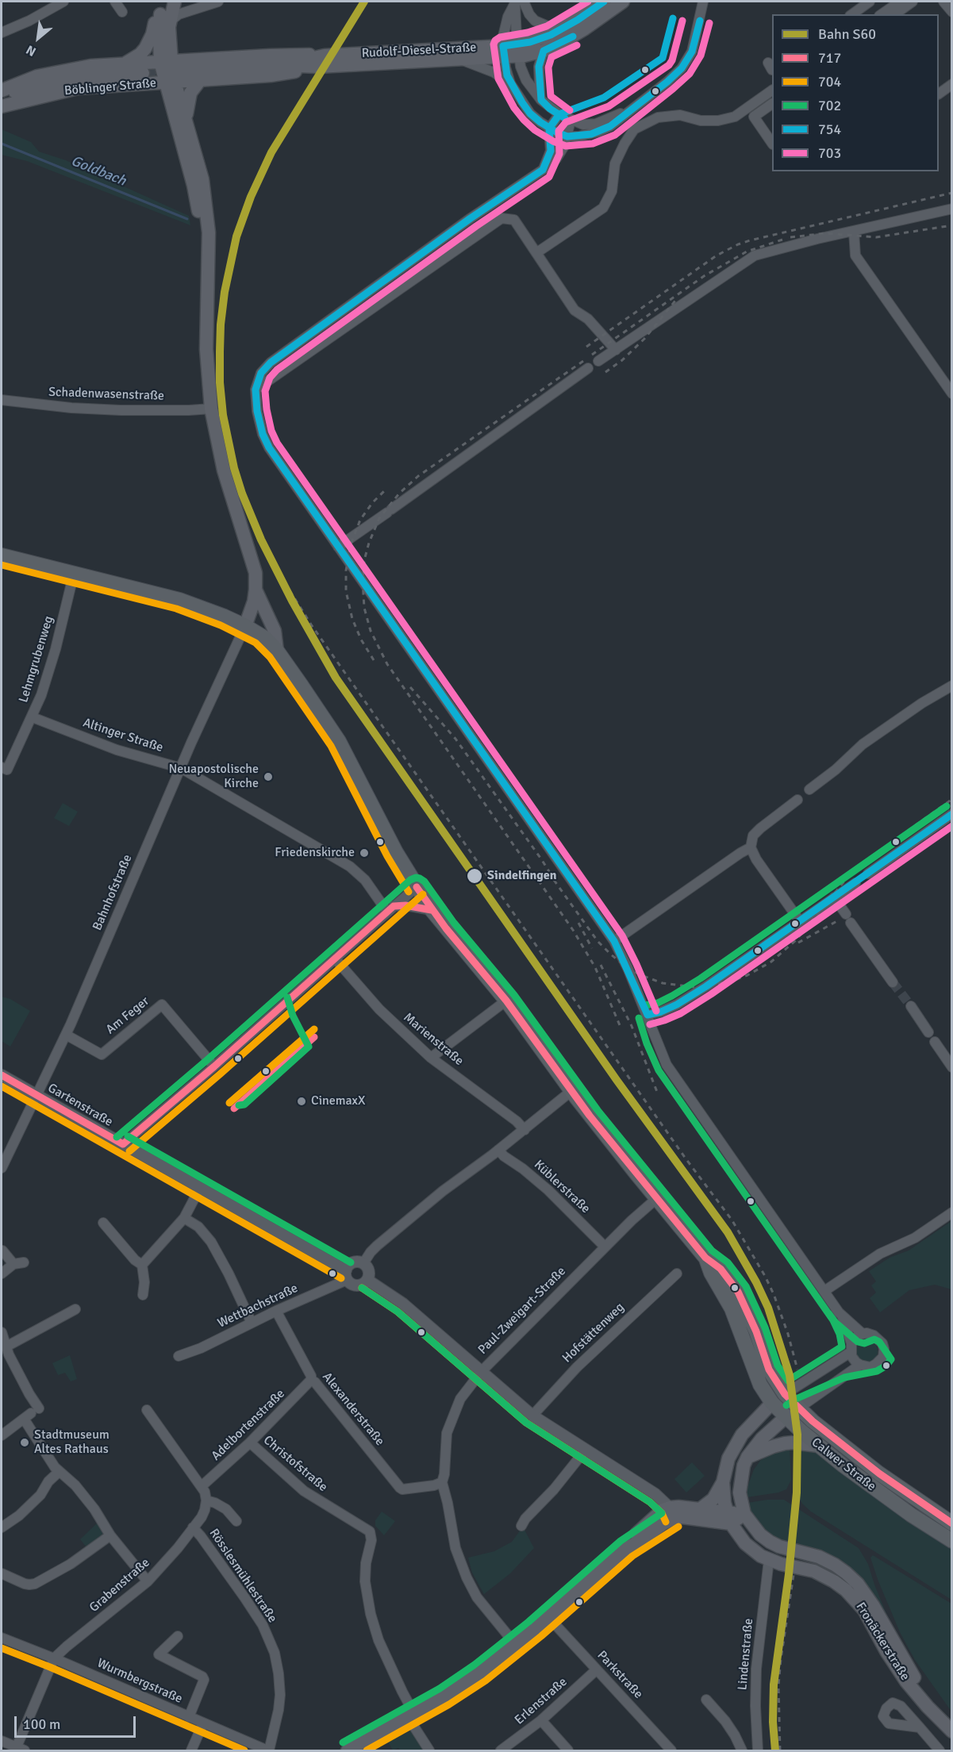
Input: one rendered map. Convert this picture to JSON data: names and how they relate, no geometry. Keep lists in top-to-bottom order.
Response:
{
  "streets": {
    "main road": [
      "Rudolf-Diesel-Straße",
      "Böblinger Straße",
      "Calwer Straße",
      "Fronäckerstraße"
    ],
    "street": [
      "Schadenwasenstraße",
      "Lehmgrubenweg",
      "Altinger Straße",
      "Bahnhofstraße",
      "Am Feger",
      "Marienstraße",
      "Gartenstraße",
      "Küblerstraße",
      "Wettbachstraße",
      "Paul-Zweigart-Straße",
      "Hofstättenweg",
      "Alexanderstraße",
      "Adelbortenstraße",
      "Christofstraße",
      "Rösslesmühlestraße",
      "Grabenstraße",
      "Lindenstraße",
      "Parkstraße",
      "Wurmbergstraße",
      "Erlenstraße"
    ]
  },
  "crossings": [
    ["Rudolf-Diesel-Straße", "Böblinger Straße"],
    ["Lehmgrubenweg", "Altinger Straße"],
    ["Altinger Straße", "Bahnhofstraße"],
    ["Bahnhofstraße", "Am Feger"],
    ["Bahnhofstraße", "Gartenstraße"],
    ["Gartenstraße", "Wettbachstraße"],
    ["Küblerstraße", "Paul-Zweigart-Straße"],
    ["Wettbachstraße", "Alexanderstraße"],
    ["Paul-Zweigart-Straße", "Alexanderstraße"],
    ["Alexanderstraße", "Adelbortenstraße"],
    ["Adelbortenstraße", "Christofstraße"],
    ["Rösslesmühlestraße", "Grabenstraße"],
    ["Rösslesmühlestraße", "Wurmbergstraße"],
    ["Grabenstraße", "Wurmbergstraße"],
    ["Fronäckerstraße", "Lindenstraße"],
    ["Parkstraße", "Erlenstraße"]
  ],
  "water": ["Goldbach"],
  "places": [
    "Neuapostolische Kirche",
    "Friedenskirche",
    "Sindelfingen",
    "CinemaxX",
    "Stadtmuseum Altes Rathaus"
  ],
  "lines": [
    "rail line S60",
    "transit line 754",
    "transit line 703",
    "transit line 704",
    "transit line 702",
    "transit line 717"
  ],
  "legend": [
    "Bahn S60",
    "717",
    "704",
    "702",
    "754",
    "703"
  ],
  "scale_bar": "100 m",
  "north": "bottom left"
}
